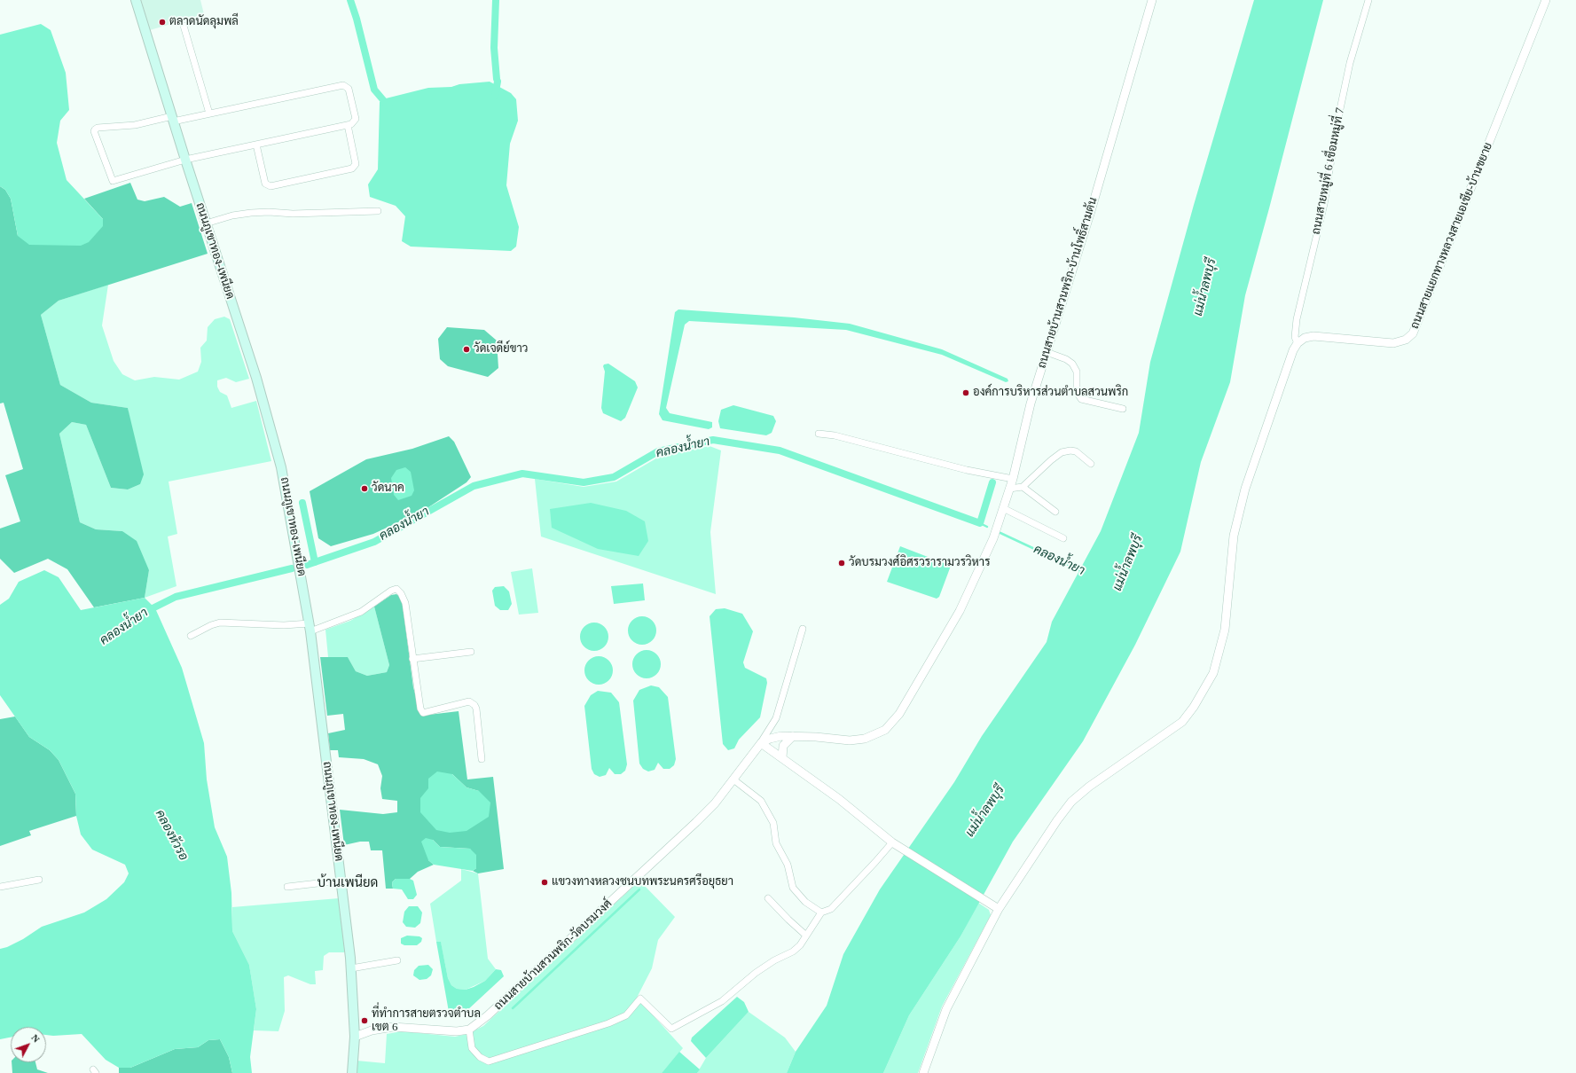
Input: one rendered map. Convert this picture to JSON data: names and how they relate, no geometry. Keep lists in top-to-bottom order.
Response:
{
  "streets": {
    "main road": ["ถนนภูเขาทอง-เพนียด"],
    "street": [
      "ถนนสายหมู่ที่ 6 เชื่อมหมู่ที่ 7",
      "ถนนสายแยกทางหลวงสายเอเชีย-บ้านขยาย",
      "ถนนสายบ้านสวนพริก-บ้านโพธิ์สามต้น",
      "ถนนสายบ้านสวนพริก-วัดบรมวงศ์"
    ]
  },
  "crossings": [
    ["ถนนสายหมู่ที่ 6 เชื่อมหมู่ที่ 7", "ถนนสายแยกทางหลวงสายเอเชีย-บ้านขยาย"],
    ["ถนนสายบ้านสวนพริก-บ้านโพธิ์สามต้น", "ถนนสายบ้านสวนพริก-วัดบรมวงศ์"]
  ],
  "districts": ["บ้านเพนียด"],
  "water": ["แม่น้ำลพบุรี", "คลองน้ำยา", "คลองหัวรอ"],
  "places": [
    "ตลาดนัดลุมพลี",
    "วัดเจดีย์ขาว",
    "องค์การบริหารส่วนตำบลสวนพริก",
    "วัดนาค",
    "วัดบรมวงศ์อิศรวรารามวรวิหาร",
    "แขวงทางหลวงชนบทพระนครศรีอยุธยา",
    "ที่ทำการสายตรวจตำบล เขต 6"
  ],
  "north": "top right"
}
